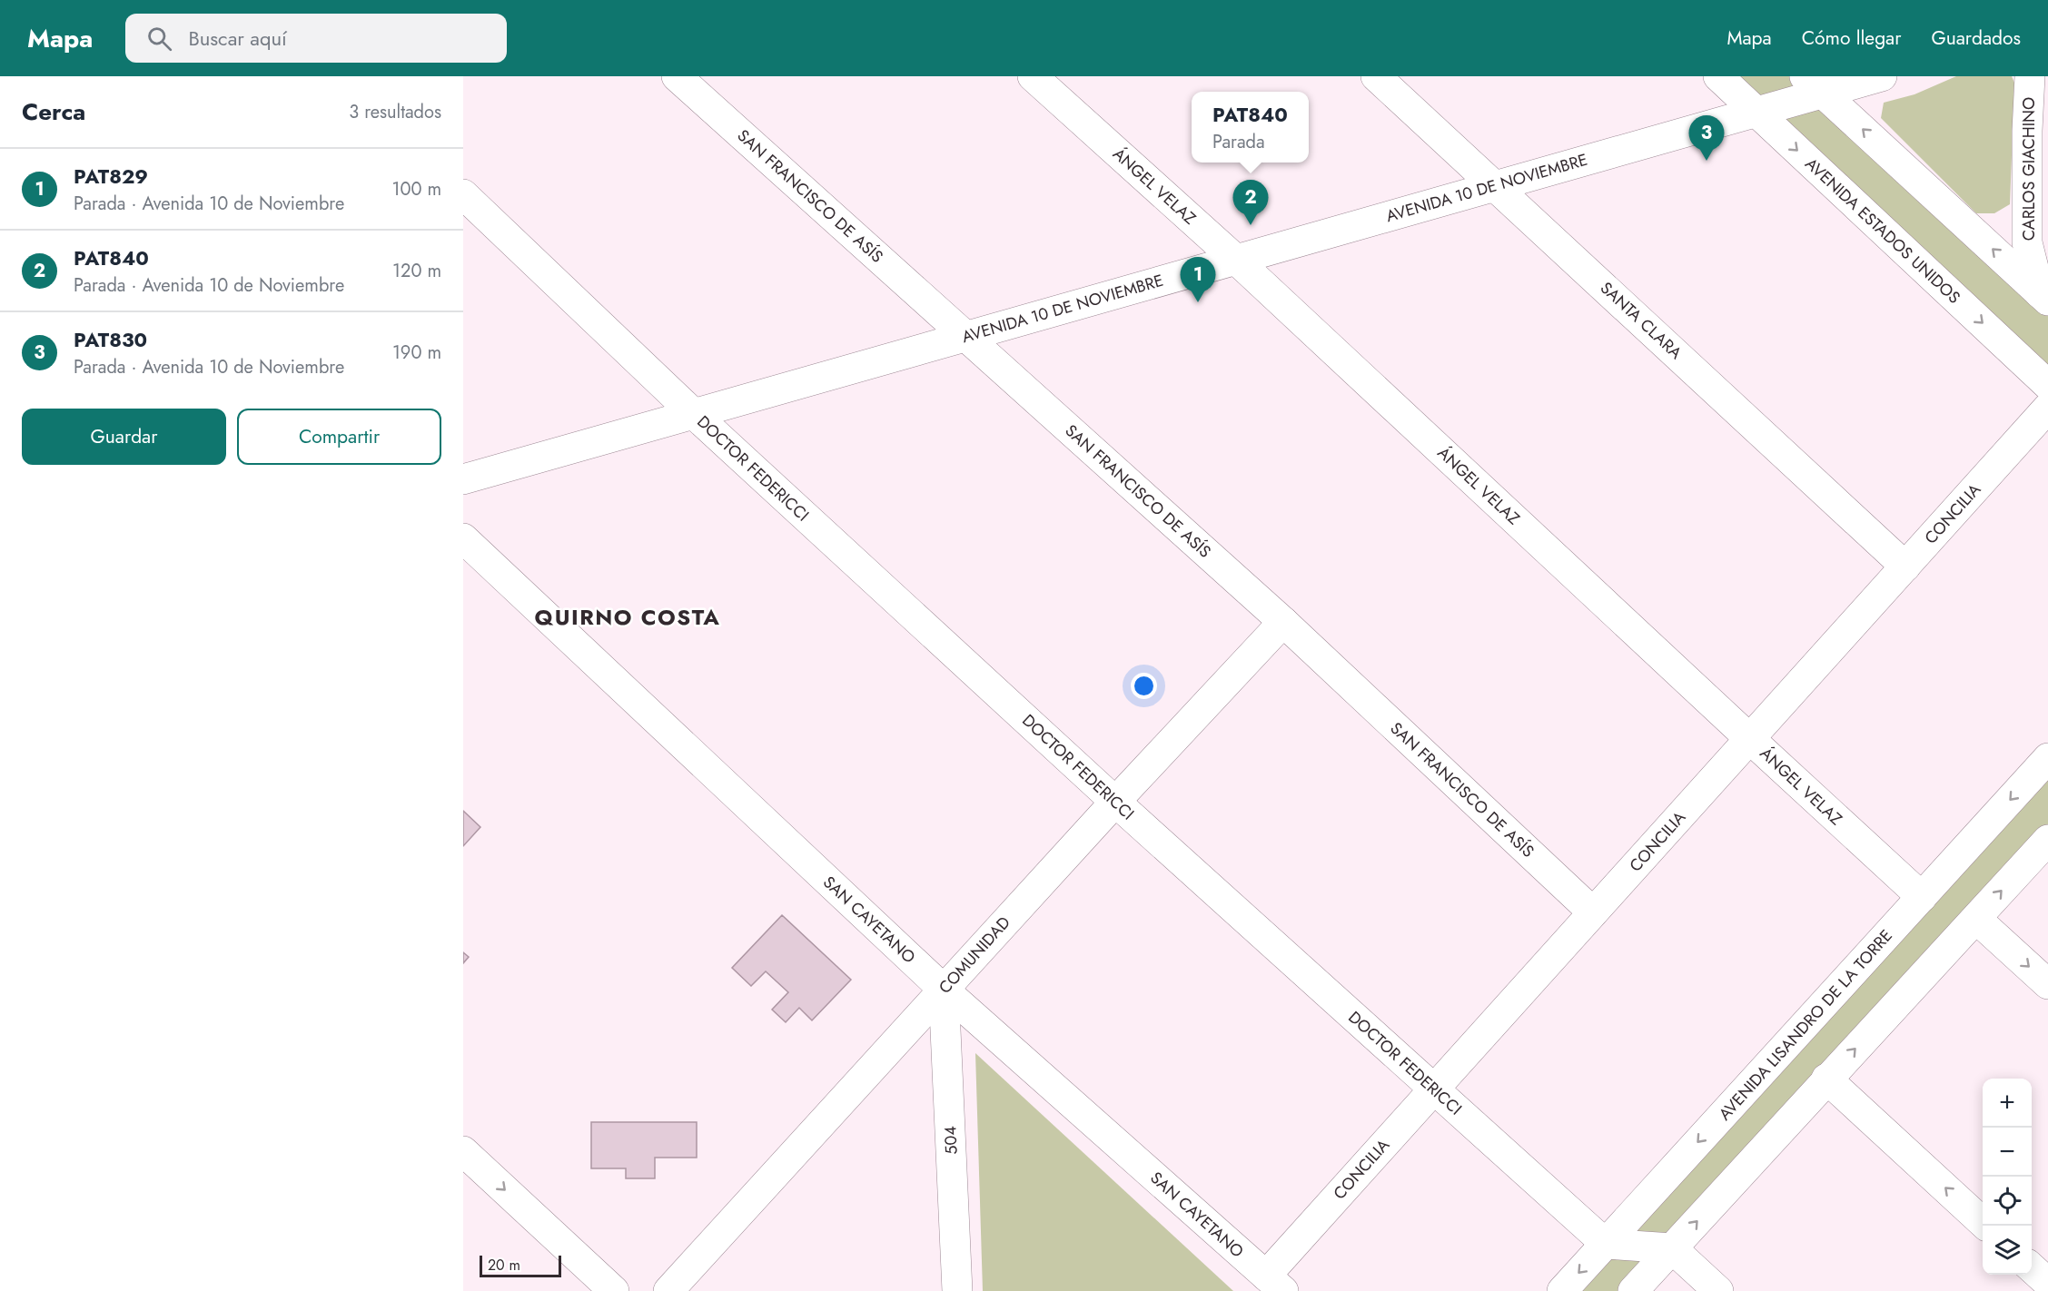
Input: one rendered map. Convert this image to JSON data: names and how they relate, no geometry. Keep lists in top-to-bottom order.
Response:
{
  "streets": {
    "street": [
      "CARLOS GIACHINO",
      "ÁNGEL VELAZ",
      "AVENIDA 10 DE NOVIEMBRE",
      "SAN FRANCISCO DE ASÍS",
      "AVENIDA ESTADOS UNIDOS",
      "SANTA CLARA",
      "DOCTOR FEDERICCI",
      "CONCILIA",
      "SAN CAYETANO",
      "COMUNIDAD",
      "AVENIDA LISANDRO DE LA TORRE",
      "504"
    ]
  },
  "crossings": [
    ["ÁNGEL VELAZ", "AVENIDA 10 DE NOVIEMBRE"],
    ["ÁNGEL VELAZ", "CONCILIA"],
    ["ÁNGEL VELAZ", "AVENIDA LISANDRO DE LA TORRE"],
    ["AVENIDA 10 DE NOVIEMBRE", "SAN FRANCISCO DE ASÍS"],
    ["AVENIDA 10 DE NOVIEMBRE", "AVENIDA ESTADOS UNIDOS"],
    ["AVENIDA 10 DE NOVIEMBRE", "SANTA CLARA"],
    ["AVENIDA 10 DE NOVIEMBRE", "DOCTOR FEDERICCI"],
    ["SAN FRANCISCO DE ASÍS", "CONCILIA"],
    ["SAN FRANCISCO DE ASÍS", "COMUNIDAD"],
    ["SANTA CLARA", "CONCILIA"],
    ["DOCTOR FEDERICCI", "CONCILIA"],
    ["DOCTOR FEDERICCI", "COMUNIDAD"],
    ["DOCTOR FEDERICCI", "AVENIDA LISANDRO DE LA TORRE"],
    ["CONCILIA", "SAN CAYETANO"],
    ["SAN CAYETANO", "COMUNIDAD"],
    ["SAN CAYETANO", "504"],
    ["COMUNIDAD", "504"]
  ],
  "districts": ["QUIRNO COSTA"],
  "scale_bar": "20 m",
  "page": {
    "header": "Mapa",
    "search": "Buscar aquí",
    "nav": ["Mapa", "Cómo llegar", "Guardados"],
    "heading": ["Cerca", "3 resultados"],
    "popup": ["PAT840", "Parada"],
    "pins": ["3", "2", "1"],
    "list": [
      {
        "mark": "1",
        "name": "PAT829",
        "note": "Parada · Avenida 10 de Noviembre",
        "value": "100 m"
      },
      {
        "mark": "2",
        "name": "PAT840",
        "note": "Parada · Avenida 10 de Noviembre",
        "value": "120 m"
      },
      {
        "mark": "3",
        "name": "PAT830",
        "note": "Parada · Avenida 10 de Noviembre",
        "value": "190 m"
      }
    ],
    "buttons": ["Guardar", "Compartir"],
    "map_buttons": ["+", "−"],
    "scale": "20 m"
  }
}
